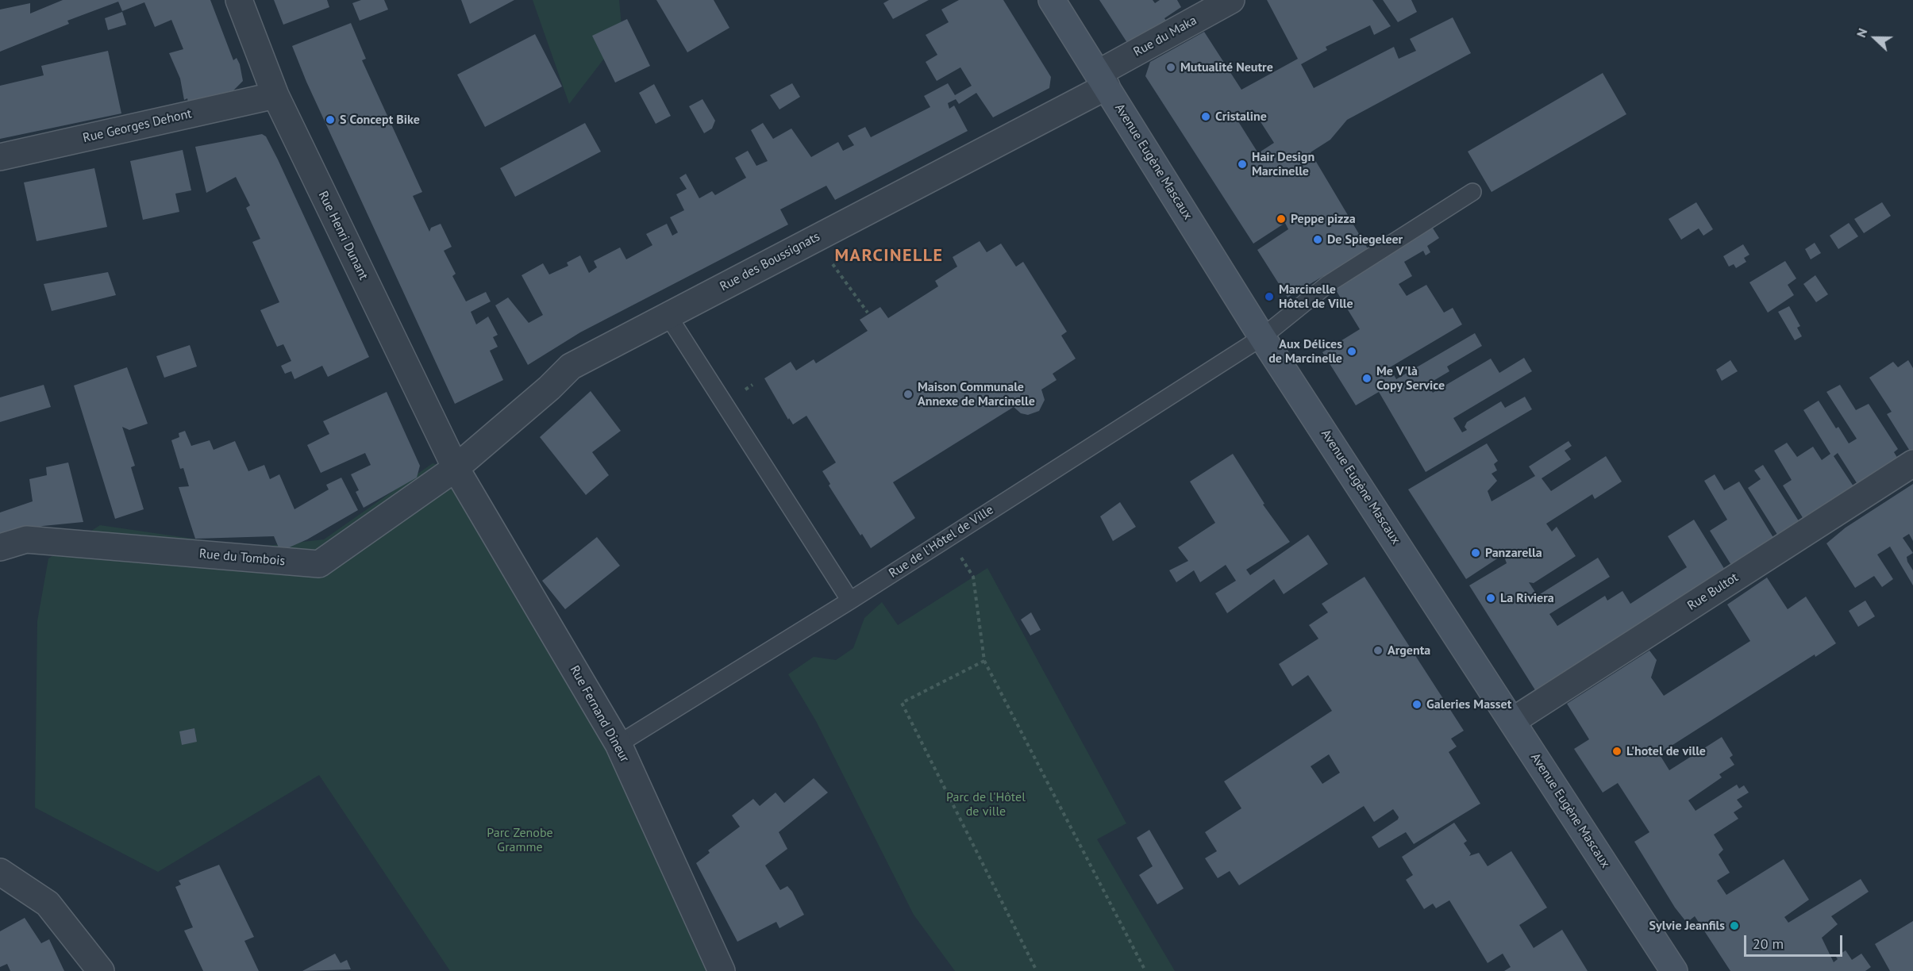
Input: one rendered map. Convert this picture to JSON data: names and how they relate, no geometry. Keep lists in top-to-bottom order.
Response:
{
  "streets": {
    "main road": ["Avenue Eugène Mascaux"],
    "street": [
      "Rue du Maka",
      "Rue Georges Dehont",
      "Rue Henri Dunant",
      "Rue des Boussignats",
      "Rue du Tombois",
      "Rue Bultot",
      "Rue Fernand Dineur"
    ],
    "lane": ["Rue de l'Hôtel de Ville"]
  },
  "crossings": [
    ["Rue du Maka", "Avenue Eugène Mascaux"],
    ["Rue du Maka", "Rue des Boussignats"],
    ["Rue Georges Dehont", "Rue Henri Dunant"],
    ["Avenue Eugène Mascaux", "Rue des Boussignats"],
    ["Avenue Eugène Mascaux", "Rue de l'Hôtel de Ville"],
    ["Avenue Eugène Mascaux", "Rue Bultot"],
    ["Rue Henri Dunant", "Rue des Boussignats"],
    ["Rue Henri Dunant", "Rue du Tombois"],
    ["Rue Henri Dunant", "Rue Fernand Dineur"],
    ["Rue des Boussignats", "Rue du Tombois"],
    ["Rue des Boussignats", "Rue Fernand Dineur"],
    ["Rue de l'Hôtel de Ville", "Rue Fernand Dineur"],
    ["Rue du Tombois", "Rue Fernand Dineur"]
  ],
  "districts": ["MARCINELLE"],
  "parks": ["Parc de l'Hôtel de ville", "Parc Zenobe Gramme"],
  "places": [
    "Mutualité Neutre",
    "Cristaline",
    "S Concept Bike",
    "Hair Design Marcinelle",
    "Peppe pizza",
    "De Spiegeleer",
    "Marcinelle Hôtel de Ville",
    "Aux Délices de Marcinelle",
    "Me V'là Copy Service",
    "Maison Communale Annexe de Marcinelle",
    "Panzarella",
    "La Riviera",
    "Argenta",
    "Galeries Masset",
    "L'hotel de ville",
    "Sylvie Jeanfils"
  ],
  "scale_bar": "20 m",
  "north": "left"
}
